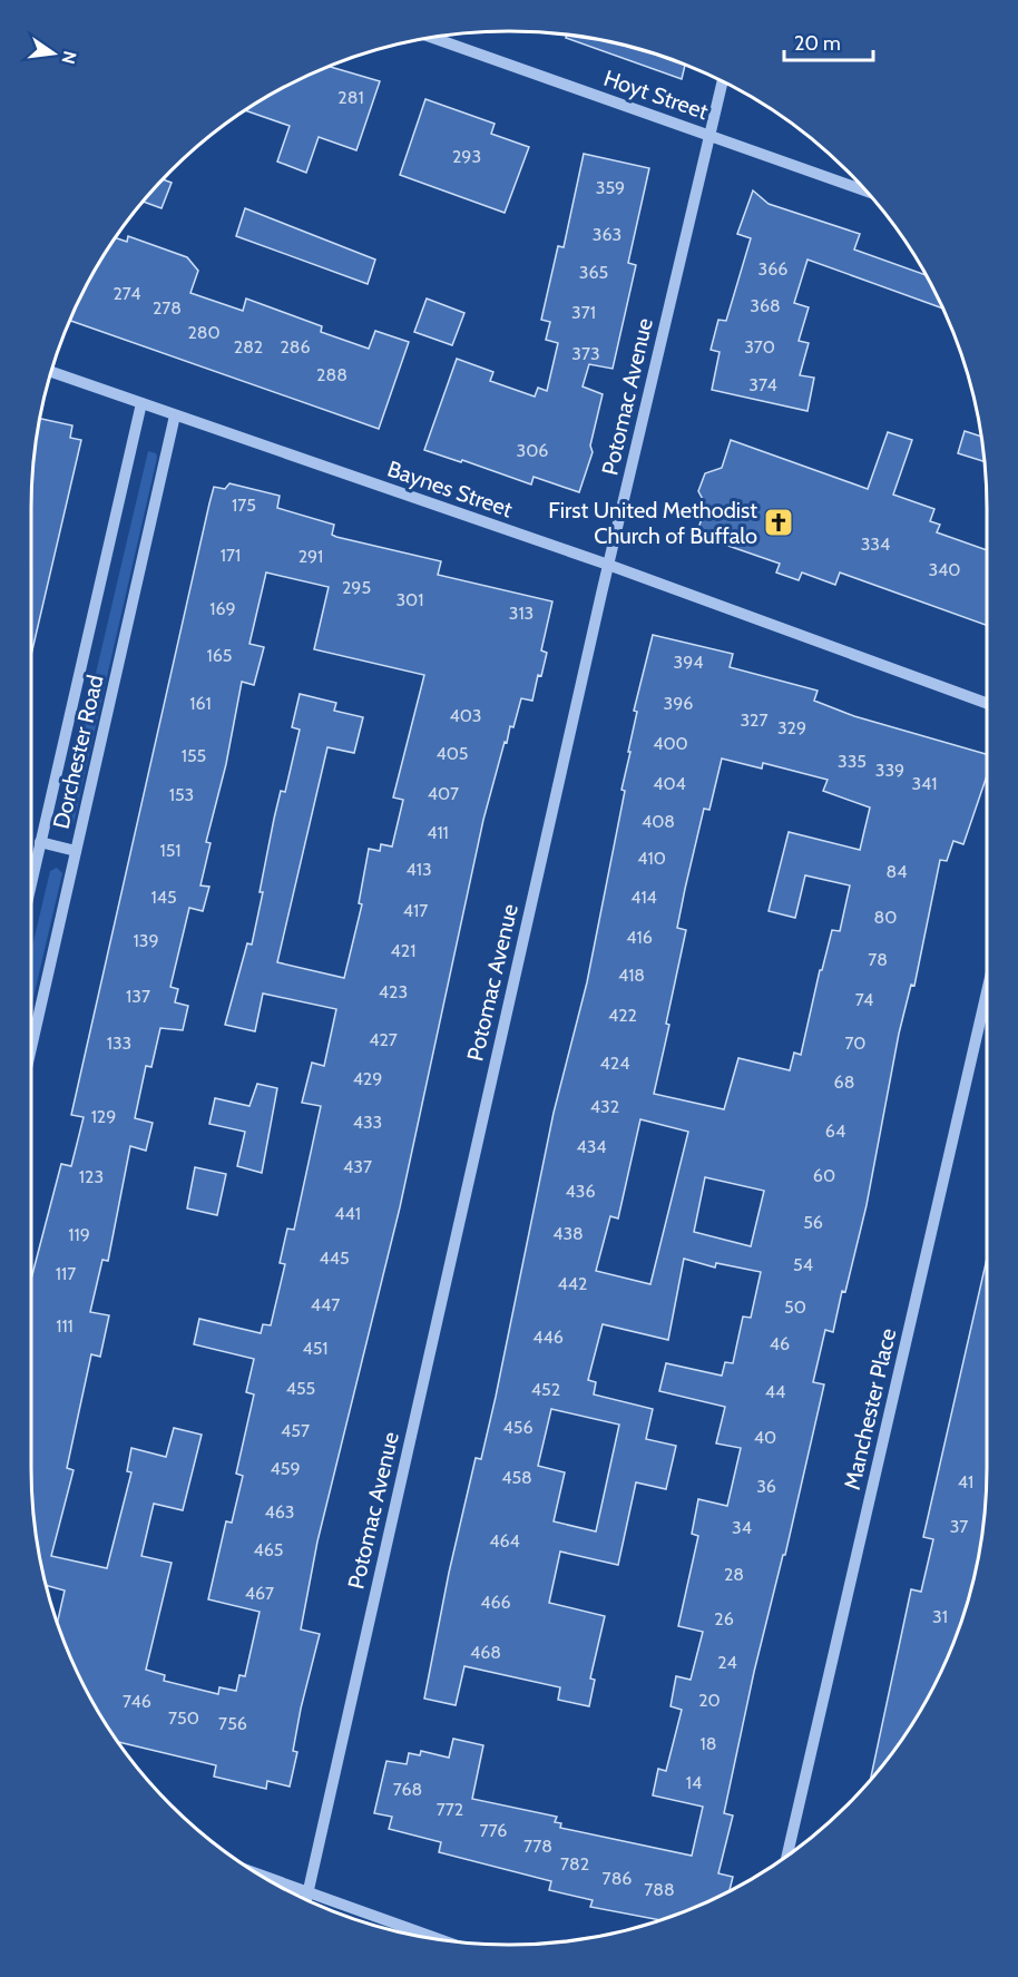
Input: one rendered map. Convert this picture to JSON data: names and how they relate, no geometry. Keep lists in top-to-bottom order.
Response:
{
  "streets": {
    "street": [
      "Hoyt Street",
      "Potomac Avenue",
      "Baynes Street",
      "Dorchester Road",
      "Manchester Place"
    ]
  },
  "crossings": [
    ["Hoyt Street", "Potomac Avenue"],
    ["Potomac Avenue", "Baynes Street"],
    ["Baynes Street", "Dorchester Road"]
  ],
  "places": {
    "church": ["First United Methodist Church of Buffalo"]
  },
  "house_numbers": [
    "281",
    "293",
    "359",
    "363",
    "366",
    "365",
    "274",
    "368",
    "278",
    "371",
    "280",
    "282",
    "286",
    "370",
    "373",
    "288",
    "374",
    "306",
    "175",
    "334",
    "171",
    "291",
    "340",
    "295",
    "301",
    "169",
    "313",
    "165",
    "394",
    "161",
    "396",
    "403",
    "327",
    "329",
    "400",
    "405",
    "155",
    "335",
    "339",
    "404",
    "341",
    "407",
    "153",
    "408",
    "411",
    "151",
    "410",
    "413",
    "84",
    "145",
    "414",
    "417",
    "80",
    "416",
    "139",
    "421",
    "78",
    "418",
    "423",
    "137",
    "74",
    "422",
    "427",
    "133",
    "70",
    "424",
    "429",
    "68",
    "432",
    "129",
    "433",
    "64",
    "434",
    "437",
    "60",
    "123",
    "436",
    "441",
    "56",
    "438",
    "119",
    "445",
    "54",
    "117",
    "442",
    "447",
    "50",
    "111",
    "446",
    "46",
    "451",
    "455",
    "452",
    "44",
    "456",
    "457",
    "40",
    "459",
    "458",
    "41",
    "36",
    "463",
    "37",
    "34",
    "464",
    "465",
    "28",
    "467",
    "466",
    "31",
    "26",
    "468",
    "24",
    "20",
    "746",
    "750",
    "756",
    "18",
    "14",
    "768",
    "772",
    "776",
    "778",
    "782",
    "786",
    "788"
  ],
  "scale_bar": "20 m",
  "north": "right"
}
